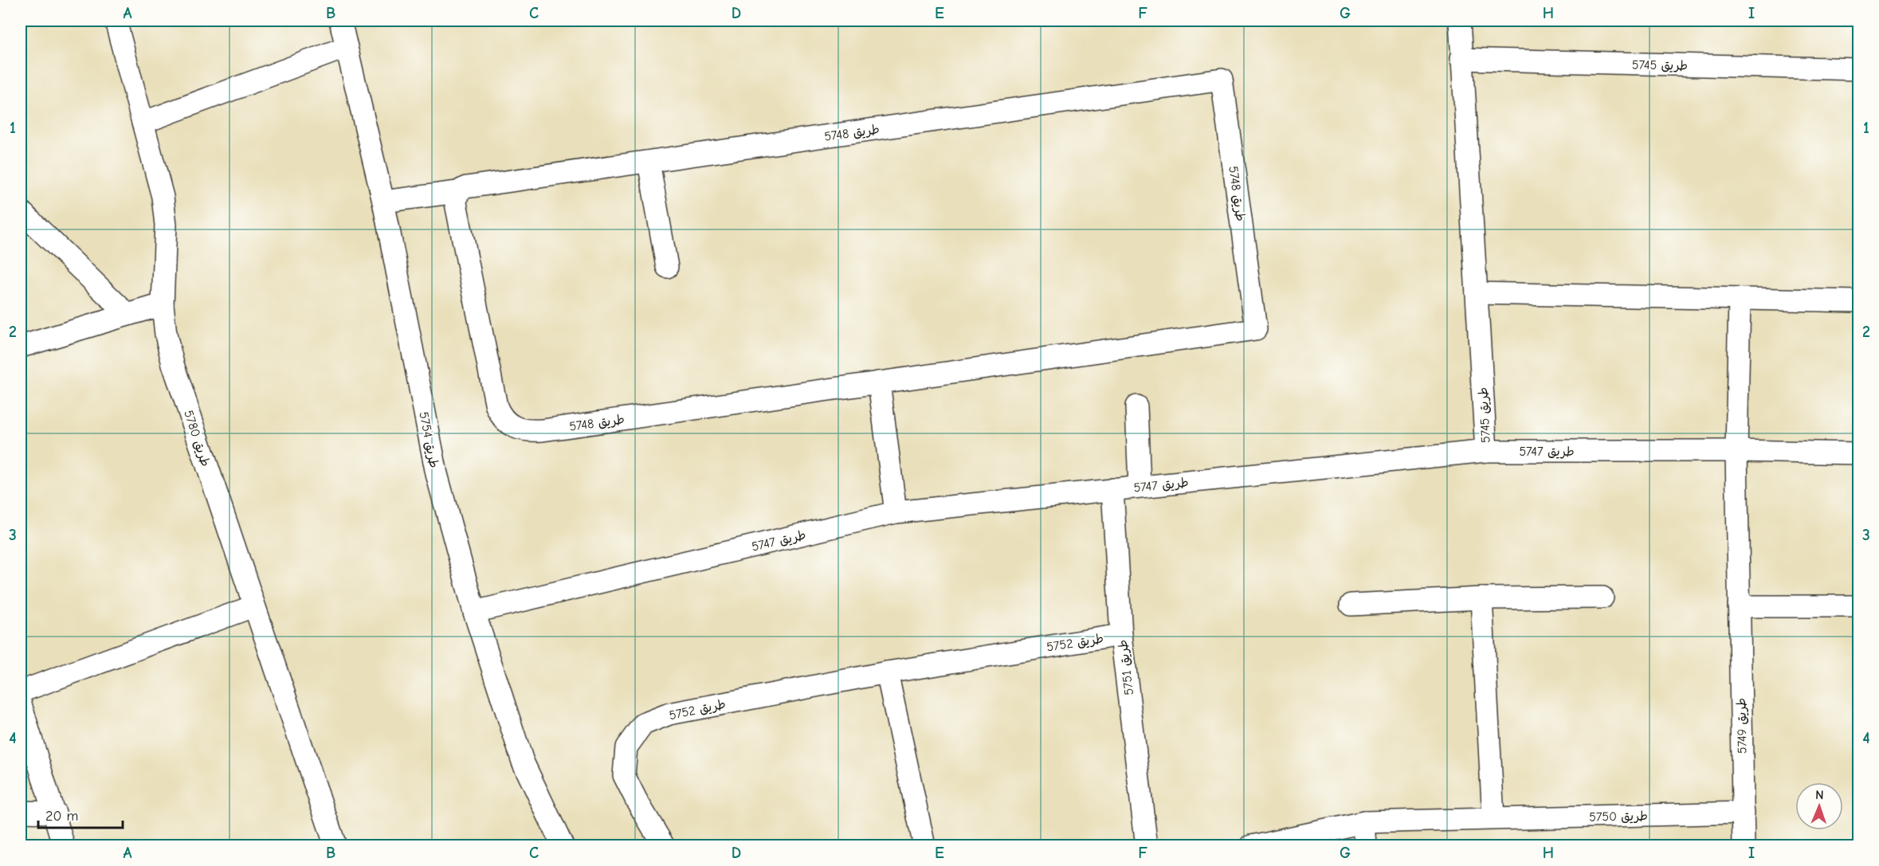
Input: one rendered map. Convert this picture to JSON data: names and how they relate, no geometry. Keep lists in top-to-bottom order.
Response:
{
  "streets": {
    "street": [
      "طريق 5745",
      "طريق 5748",
      "طريق 5780",
      "طريق 5754",
      "طريق 5747",
      "طريق 5752",
      "طريق 5751",
      "طريق 5749",
      "طريق 5750"
    ]
  },
  "crossings": [
    ["طريق 5745", "طريق 5747"],
    ["طريق 5748", "طريق 5754"],
    ["طريق 5754", "طريق 5747"],
    ["طريق 5747", "طريق 5751"],
    ["طريق 5747", "طريق 5749"],
    ["طريق 5752", "طريق 5751"],
    ["طريق 5749", "طريق 5750"]
  ],
  "scale_bar": "20 m",
  "north": "top",
  "grid": {
    "columns": [
      "A",
      "B",
      "C",
      "D",
      "E",
      "F",
      "G",
      "H",
      "I"
    ],
    "rows": [
      "1",
      "2",
      "3",
      "4"
    ]
  }
}
